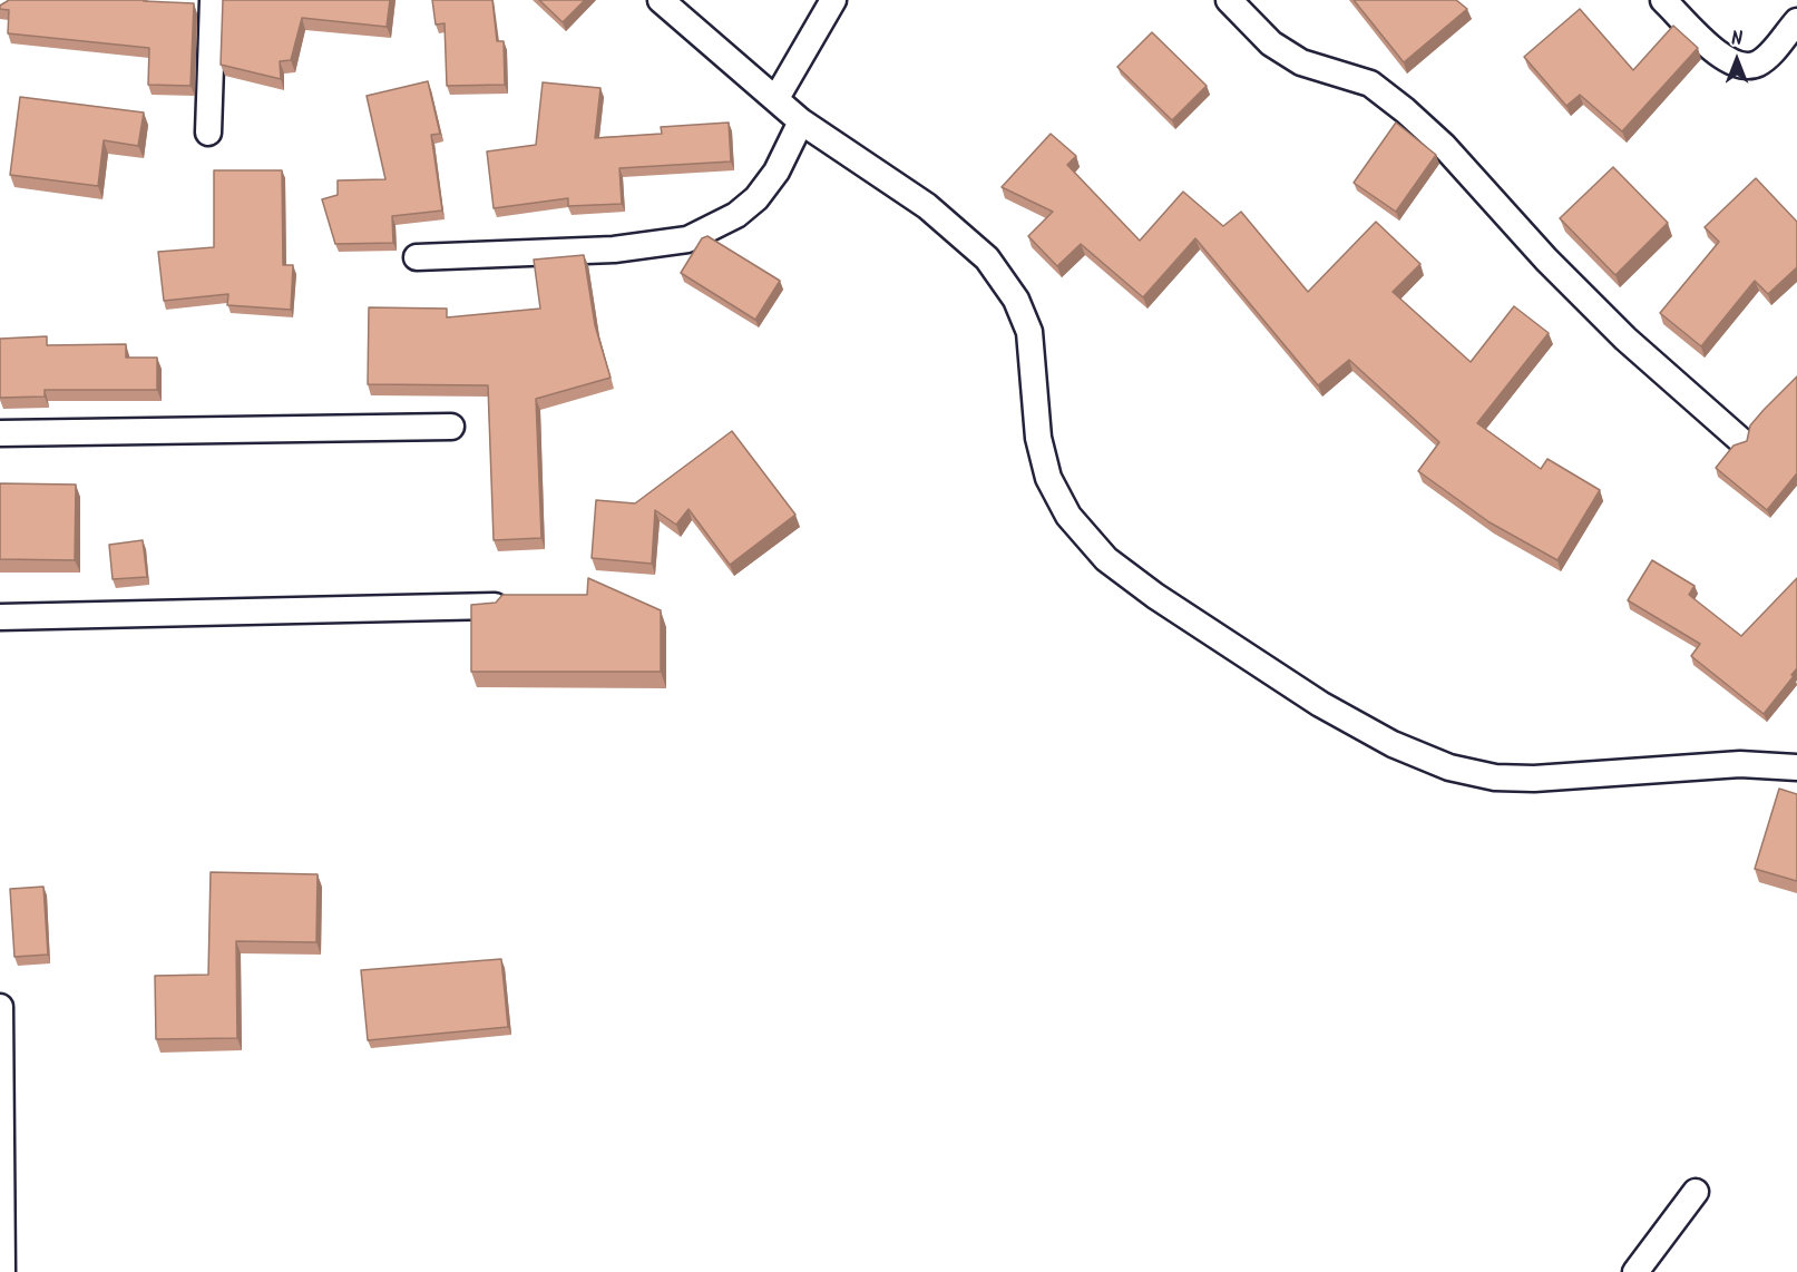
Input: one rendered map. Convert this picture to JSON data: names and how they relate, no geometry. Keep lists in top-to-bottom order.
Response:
{
  "north": "top"
}
